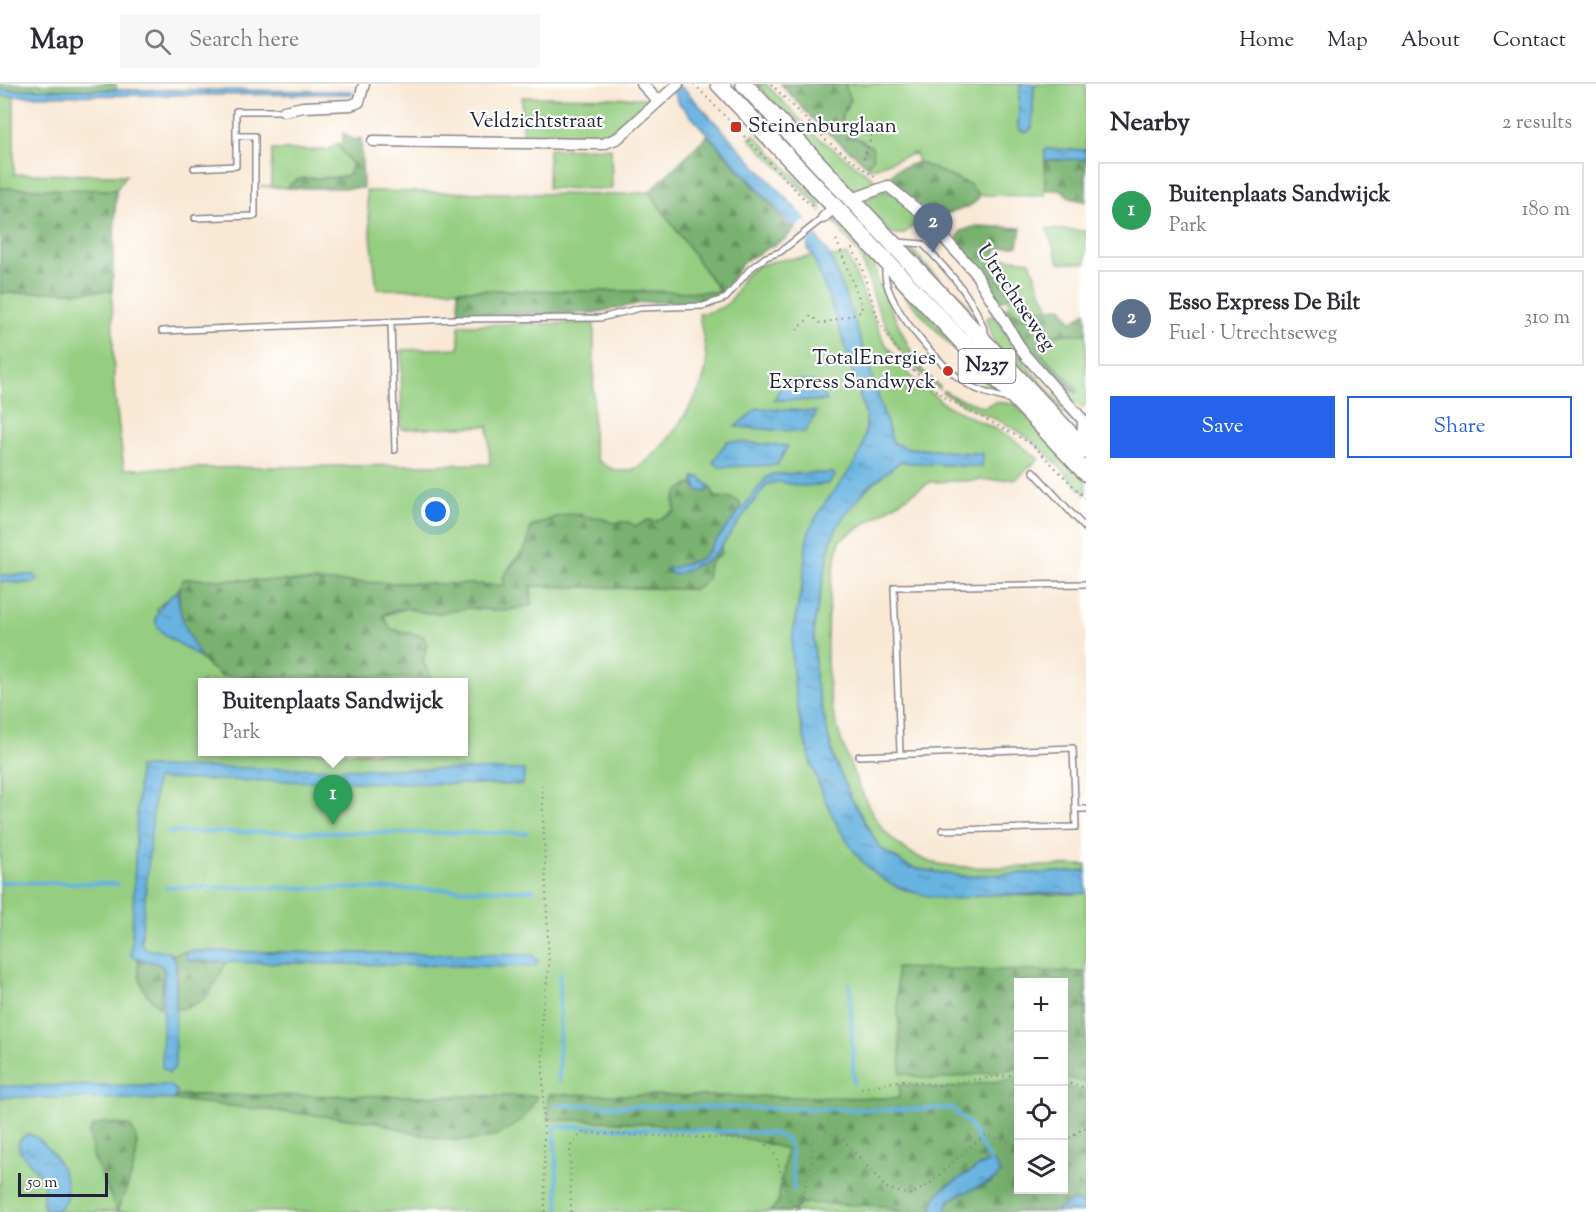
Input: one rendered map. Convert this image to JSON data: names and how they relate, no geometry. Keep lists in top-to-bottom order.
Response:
{
  "streets": {
    "main road": ["Utrechtseweg", "N237"],
    "street": ["Veldzichtstraat"]
  },
  "places": {
    "transit": ["Steinenburglaan"],
    "other": ["TotalEnergies Express Sandwyck"]
  },
  "scale_bar": "50 m",
  "page": {
    "header": "Map",
    "search": "Search here",
    "nav": [
      "Home",
      "Map",
      "About",
      "Contact"
    ],
    "heading": ["Nearby", "2 results"],
    "list": [
      {
        "mark": "1",
        "name": "Buitenplaats Sandwijck",
        "note": "Park",
        "value": "180 m"
      },
      {
        "mark": "2",
        "name": "Esso Express De Bilt",
        "note": "Fuel · Utrechtseweg",
        "value": "310 m"
      }
    ],
    "pins": ["2", "1"],
    "buttons": ["Save", "Share"],
    "popup": ["Buitenplaats Sandwijck", "Park"],
    "map_buttons": ["+", "−"],
    "scale": "50 m"
  }
}
